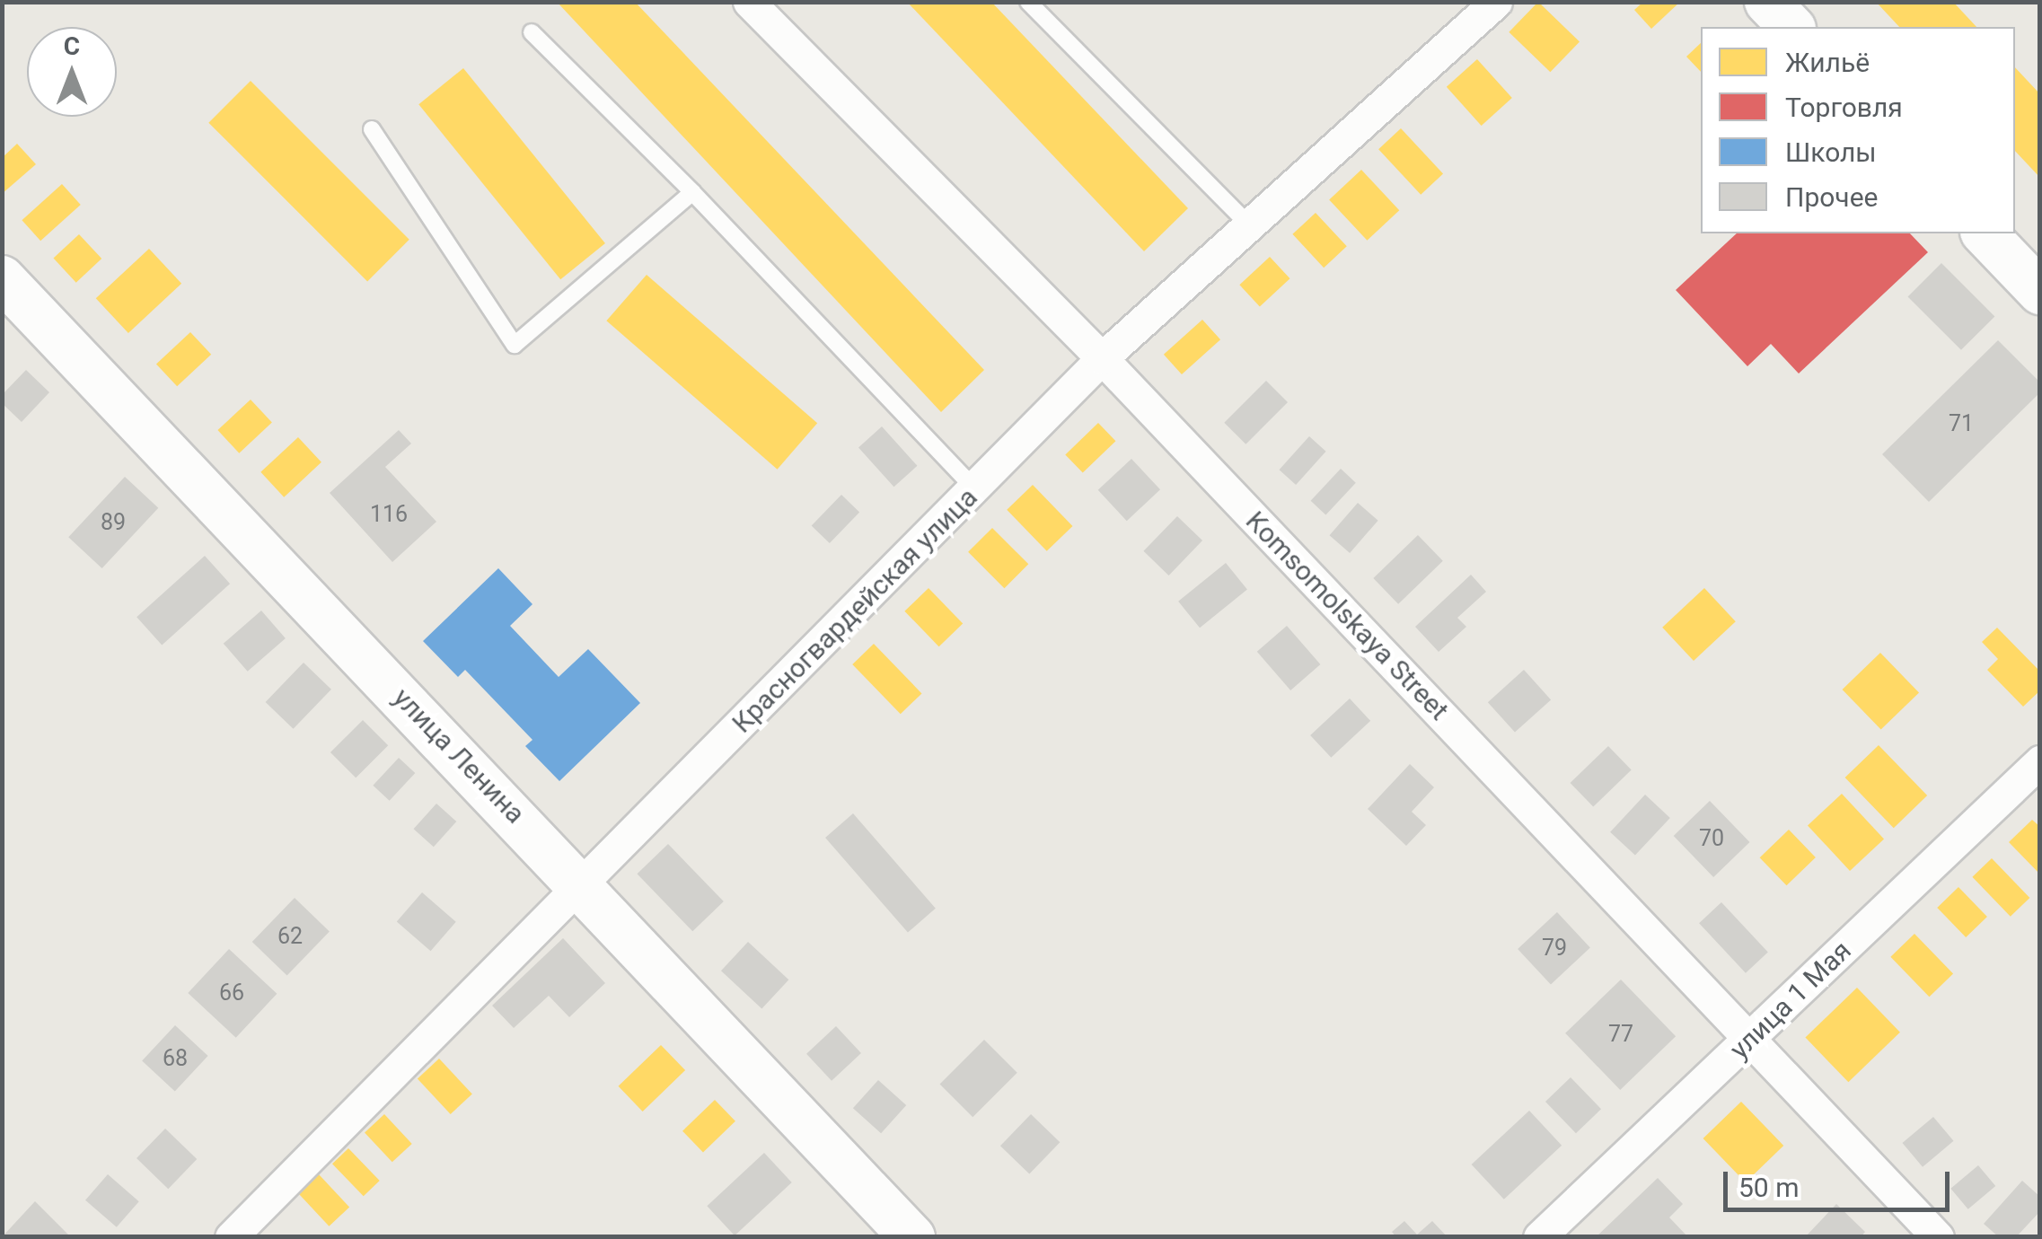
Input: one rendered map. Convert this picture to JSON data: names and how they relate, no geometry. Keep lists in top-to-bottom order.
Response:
{
  "streets": {
    "street": [
      "Красногвардейская улица",
      "Komsomolskaya Street",
      "улица Ленина",
      "улица 1 Мая"
    ]
  },
  "crossings": [
    ["Красногвардейская улица", "Komsomolskaya Street"],
    ["Красногвардейская улица", "улица Ленина"],
    ["Komsomolskaya Street", "улица 1 Мая"]
  ],
  "house_numbers": [
    "71",
    "116",
    "89",
    "70",
    "62",
    "79",
    "66",
    "77",
    "68"
  ],
  "legend": [
    "Жильё",
    "Торговля",
    "Школы",
    "Прочее"
  ],
  "scale_bar": "50 m",
  "north": "top"
}
